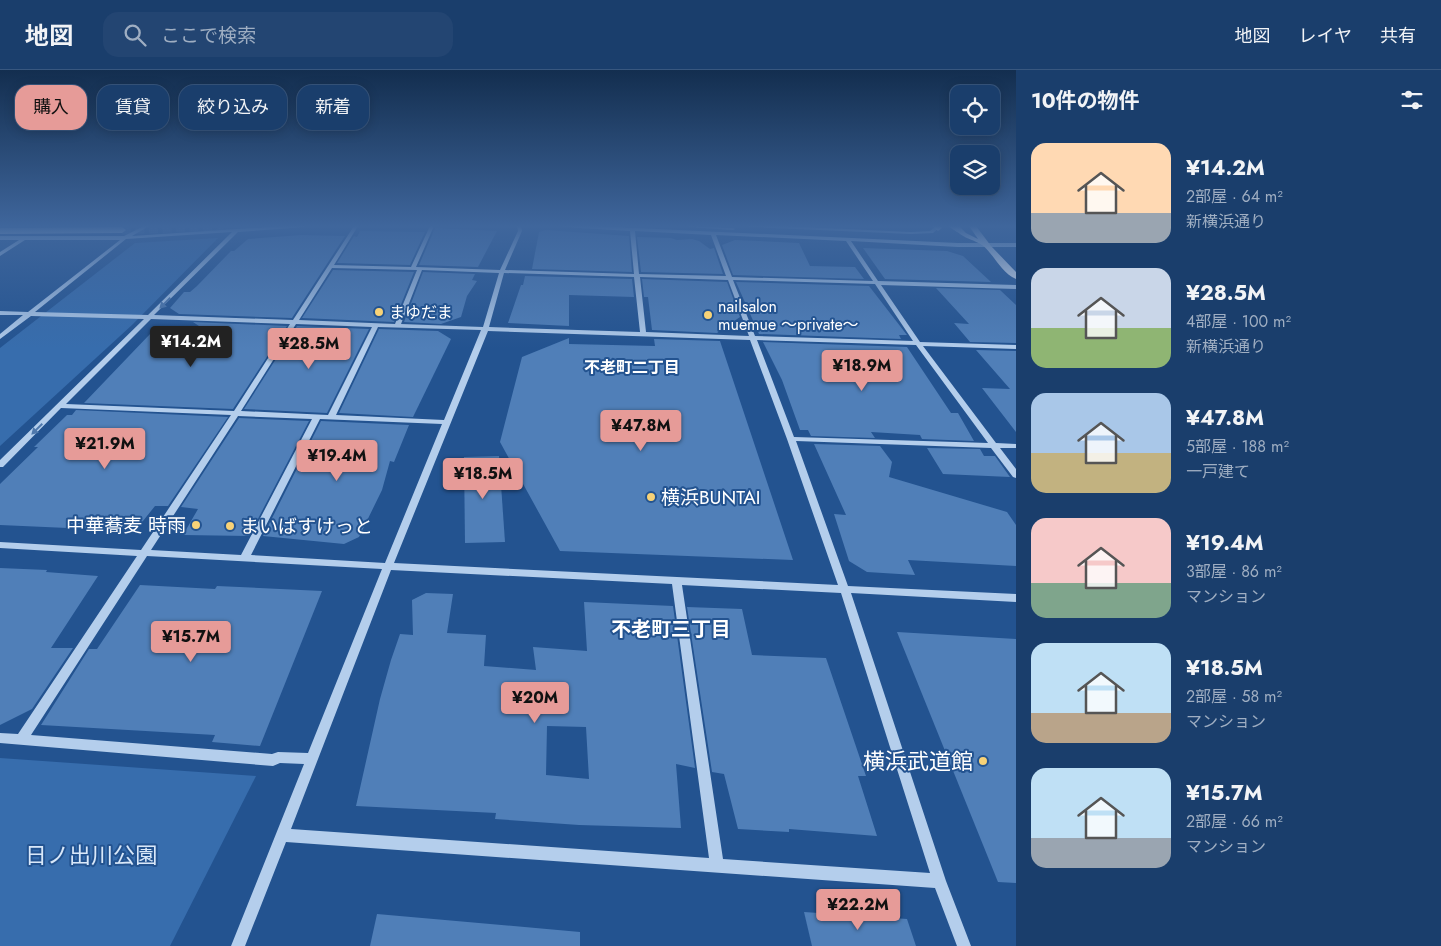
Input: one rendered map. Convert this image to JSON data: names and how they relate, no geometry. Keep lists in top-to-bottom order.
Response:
{
  "districts": ["不老町二丁目", "不老町三丁目"],
  "parks": ["日ノ出川公園"],
  "places": [
    "まゆだま",
    "nailsalon muemue ～private～",
    "横浜BUNTAI",
    "中華蕎麦 時雨",
    "まいばすけっと",
    "横浜武道館"
  ],
  "page": {
    "header": "地図",
    "search": "ここで検索",
    "nav": ["地図", "レイヤ", "共有"],
    "heading": "10件の物件",
    "chip": [
      "購入",
      "賃貸",
      "絞り込み",
      "新着"
    ],
    "list": [
      {
        "name": "¥14.2M",
        "note": "2部屋 · 64 m² · 新横浜通り"
      },
      {
        "name": "¥28.5M",
        "note": "4部屋 · 100 m² · 新横浜通り"
      },
      {
        "name": "¥47.8M",
        "note": "5部屋 · 188 m² · 一戸建て"
      },
      {
        "name": "¥19.4M",
        "note": "3部屋 · 86 m² · マンション"
      },
      {
        "name": "¥18.5M",
        "note": "2部屋 · 58 m² · マンション"
      },
      {
        "name": "¥15.7M",
        "note": "2部屋 · 66 m² · マンション"
      }
    ],
    "price": [
      "¥14.2M",
      "¥28.5M",
      "¥18.9M",
      "¥47.8M",
      "¥21.9M",
      "¥19.4M",
      "¥18.5M",
      "¥15.7M",
      "¥20M",
      "¥22.2M"
    ]
  }
}
